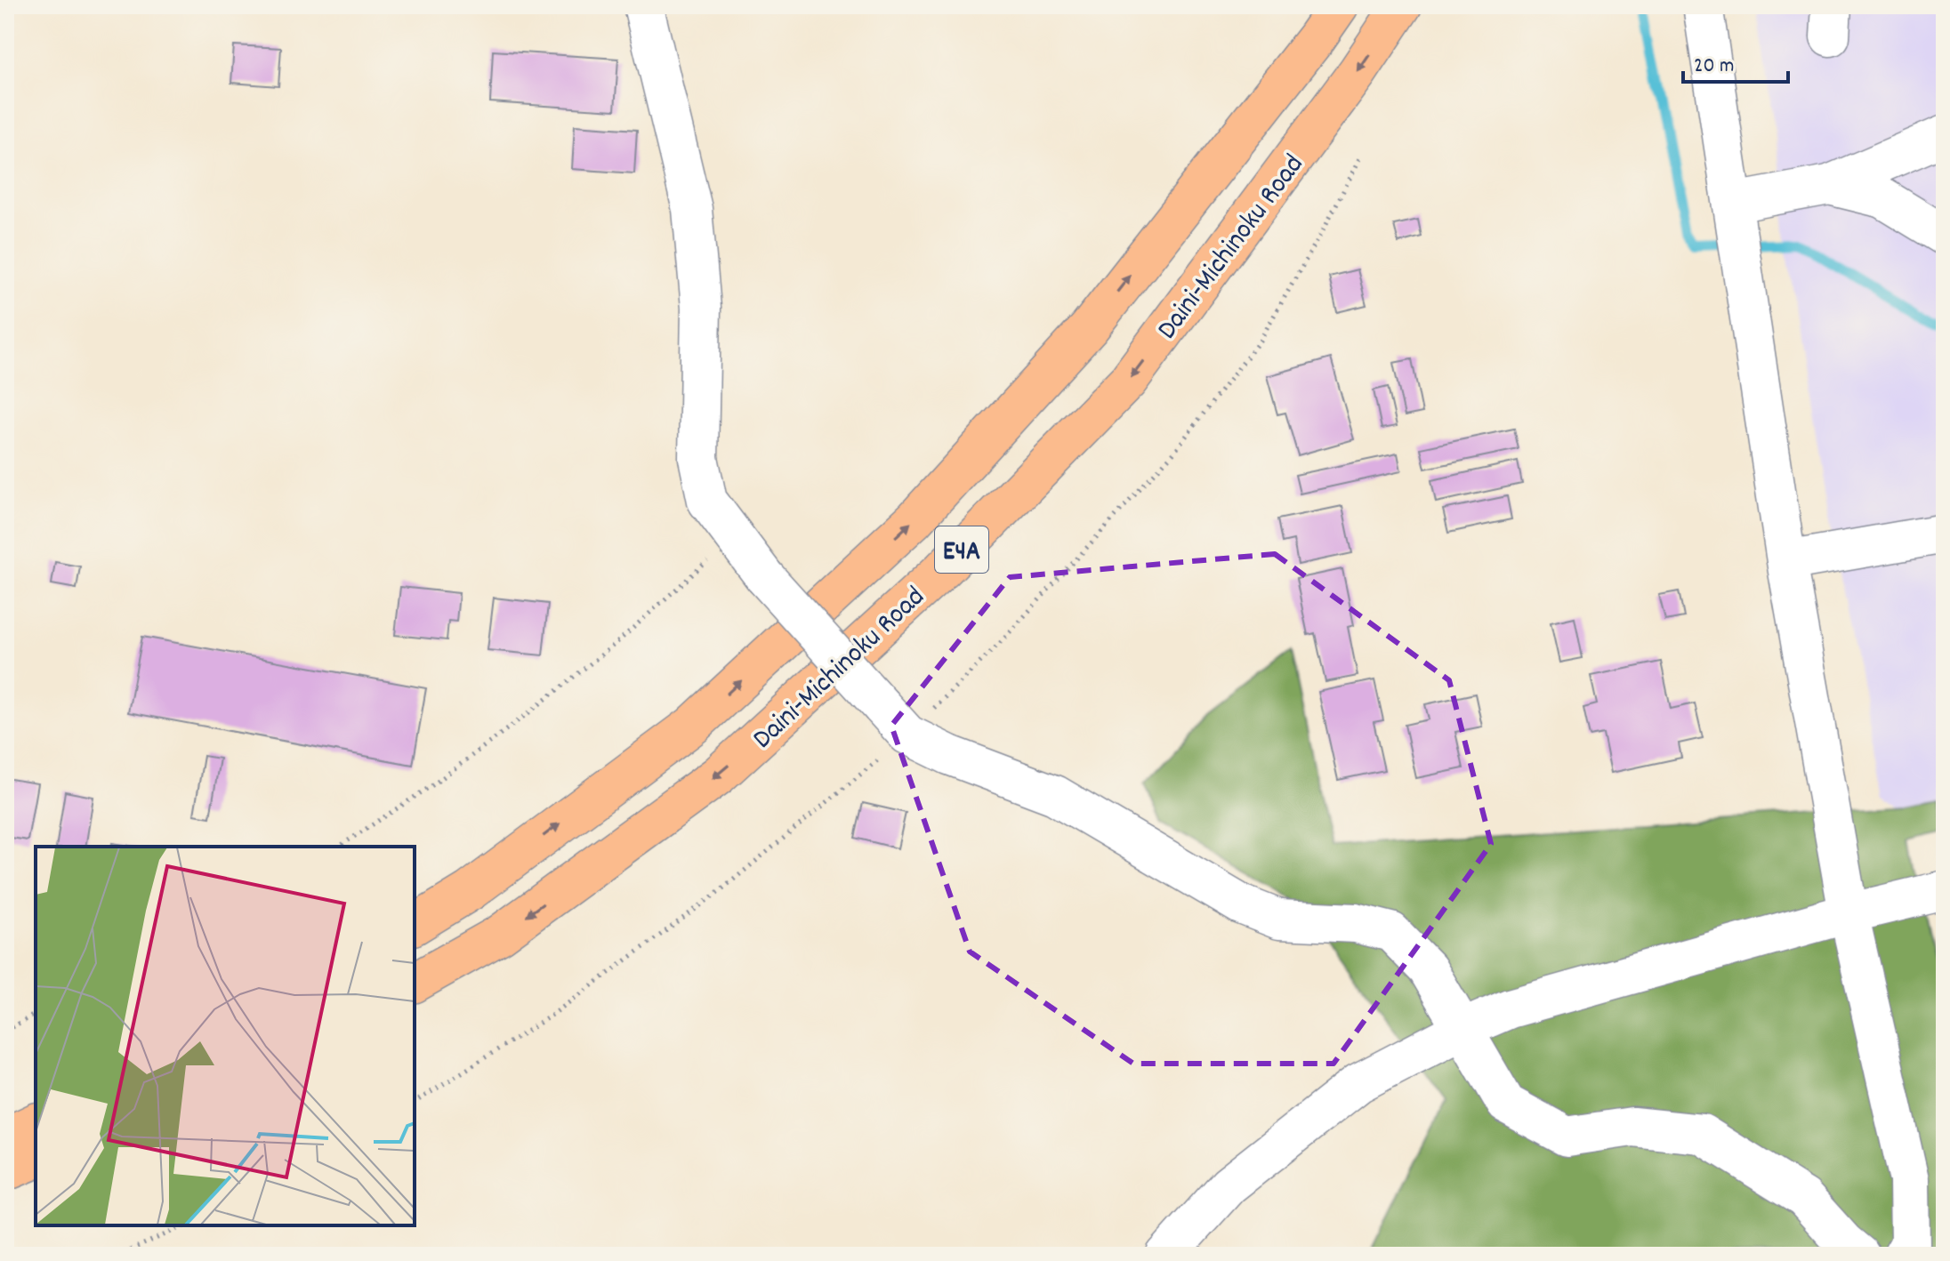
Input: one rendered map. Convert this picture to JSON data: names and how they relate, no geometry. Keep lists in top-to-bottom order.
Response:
{
  "streets": {
    "highway": ["Daini-Michinoku Road", "E4A"]
  },
  "scale_bar": "20 m"
}
